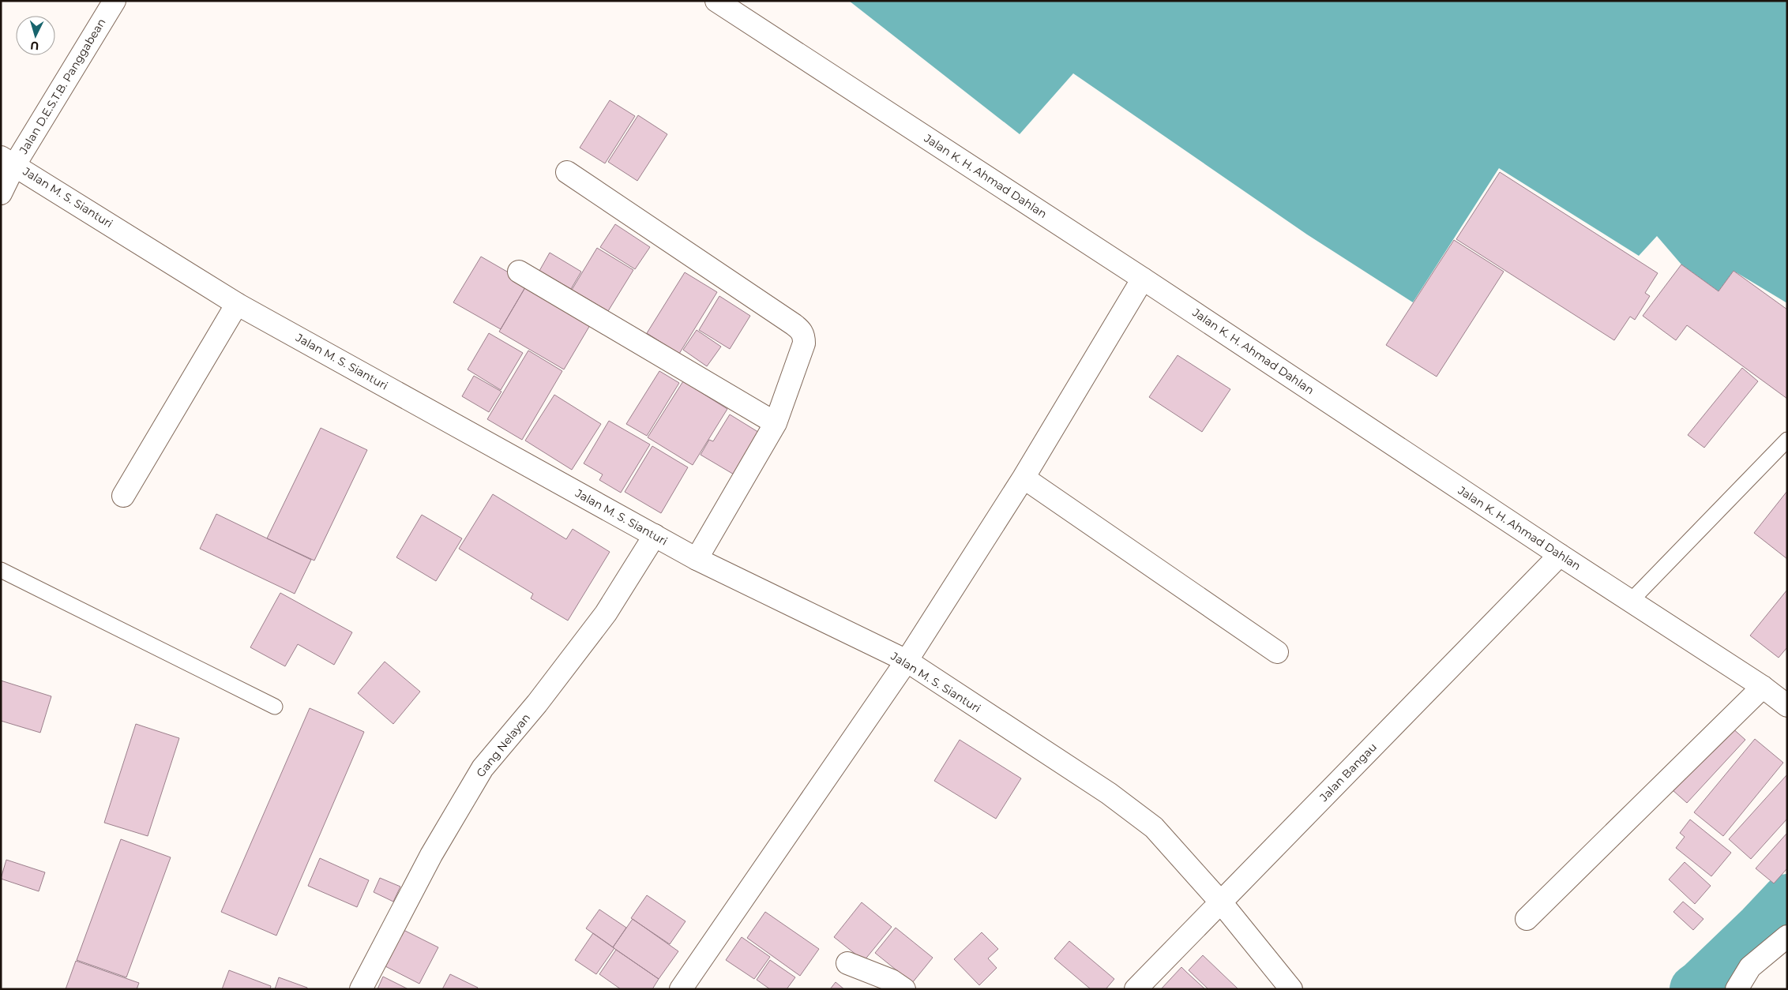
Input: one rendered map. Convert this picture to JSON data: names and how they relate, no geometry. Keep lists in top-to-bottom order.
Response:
{
  "streets": {
    "street": [
      "Jalan D.E.S.T.B. Panggabean",
      "Jalan K. H. Ahmad Dahlan",
      "Jalan M. S. Sianturi",
      "Gang Nelayan",
      "Jalan Bangau"
    ]
  },
  "crossings": [
    ["Jalan D.E.S.T.B. Panggabean", "Jalan M. S. Sianturi"],
    ["Jalan K. H. Ahmad Dahlan", "Jalan Bangau"],
    ["Jalan M. S. Sianturi", "Gang Nelayan"],
    ["Jalan M. S. Sianturi", "Jalan Bangau"]
  ],
  "north": "bottom"
}
